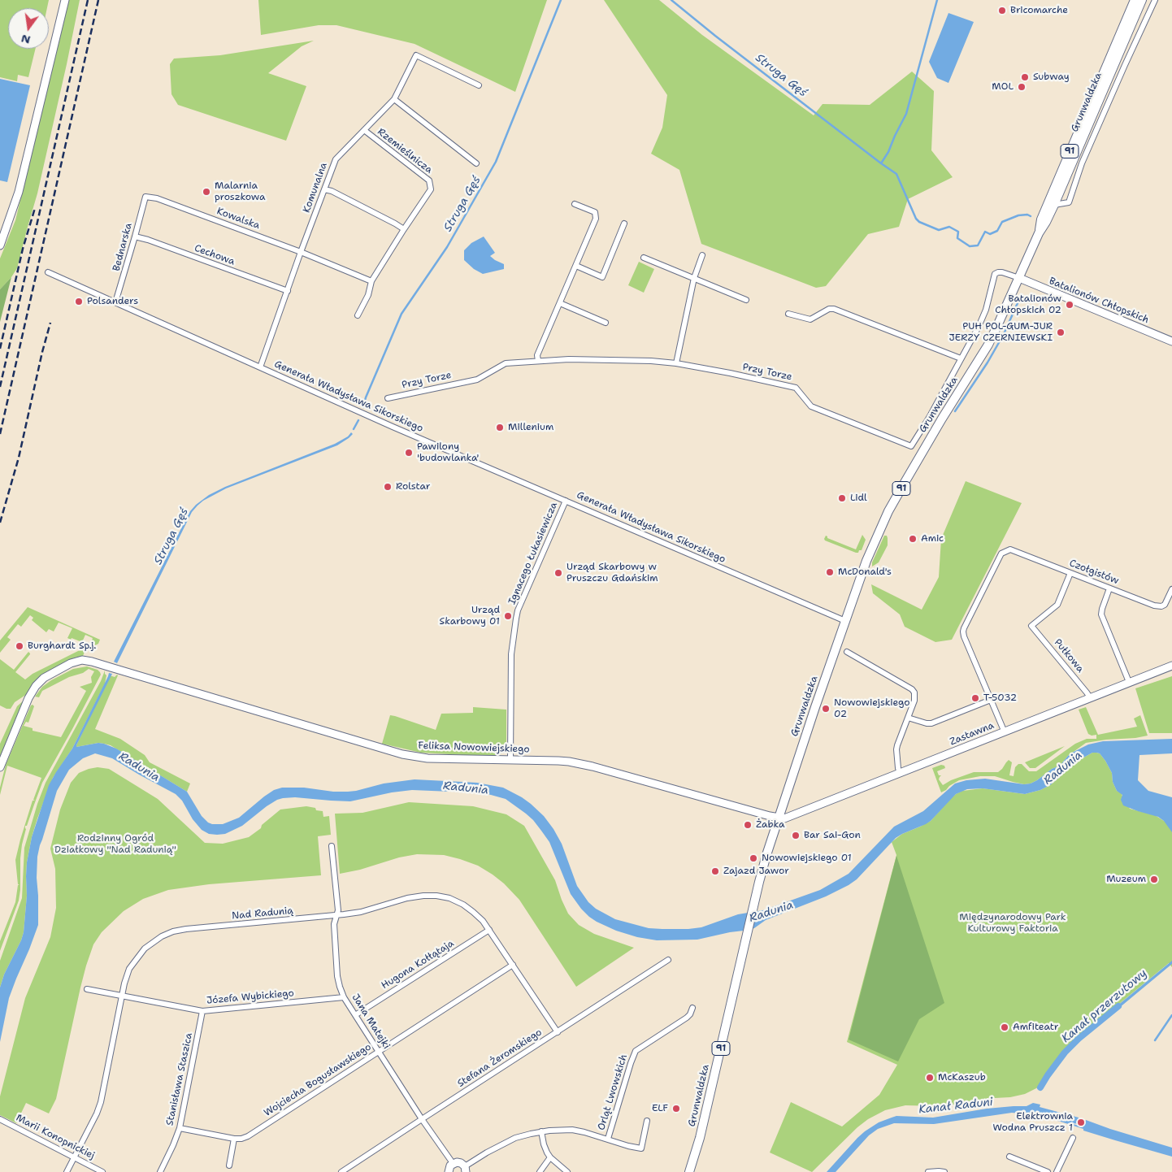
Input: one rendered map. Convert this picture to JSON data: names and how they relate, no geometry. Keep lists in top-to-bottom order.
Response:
{
  "streets": {
    "main road": ["Grunwaldzka", "91"],
    "street": [
      "Rzemieślnicza",
      "Komunalna",
      "Kowalska",
      "Bednarska",
      "Cechowa",
      "Batalionów Chłopskich",
      "Przy Torze",
      "Generała Władysława Sikorskiego",
      "Ignacego Łukasiewicza",
      "Czołgistów",
      "Pułkowa",
      "Zastawna",
      "Feliksa Nowowiejskiego",
      "Nad Radunią",
      "Hugona Kołłątaja",
      "Józefa Wybickiego",
      "Jana Matejki",
      "Stefana Żeromskiego",
      "Stanisława Staszica",
      "Wojciecha Bogusławskiego",
      "Orląt Lwowskich",
      "Marii Konopnickiej"
    ]
  },
  "crossings": [
    ["Grunwaldzka", "Batalionów Chłopskich"],
    ["Grunwaldzka", "Przy Torze"],
    ["Grunwaldzka", "Generała Władysława Sikorskiego"],
    ["Grunwaldzka", "Zastawna"],
    ["Grunwaldzka", "Feliksa Nowowiejskiego"],
    ["Rzemieślnicza", "Komunalna"],
    ["Komunalna", "Kowalska"],
    ["Komunalna", "Cechowa"],
    ["Komunalna", "Generała Władysława Sikorskiego"],
    ["Kowalska", "Bednarska"],
    ["Bednarska", "Cechowa"],
    ["Bednarska", "Generała Władysława Sikorskiego"],
    ["Generała Władysława Sikorskiego", "Ignacego Łukasiewicza"],
    ["Ignacego Łukasiewicza", "Feliksa Nowowiejskiego"],
    ["Czołgistów", "Pułkowa"],
    ["Pułkowa", "Zastawna"],
    ["Zastawna", "Feliksa Nowowiejskiego"],
    ["Nad Radunią", "Hugona Kołłątaja"],
    ["Nad Radunią", "Józefa Wybickiego"],
    ["Nad Radunią", "Jana Matejki"],
    ["Nad Radunią", "Stefana Żeromskiego"],
    ["Nad Radunią", "Wojciecha Bogusławskiego"],
    ["Nad Radunią", "Marii Konopnickiej"],
    ["Hugona Kołłątaja", "Jana Matejki"],
    ["Józefa Wybickiego", "Jana Matejki"],
    ["Józefa Wybickiego", "Stanisława Staszica"],
    ["Jana Matejki", "Stefana Żeromskiego"],
    ["Jana Matejki", "Wojciecha Bogusławskiego"],
    ["Stanisława Staszica", "Wojciecha Bogusławskiego"]
  ],
  "water": [
    "Struga Gęś",
    "Radunia",
    "Kanał przerzutowy",
    "Kanał Raduni"
  ],
  "parks": ["Rodzinny Ogród Działkowy \"Nad Radunią\"", "Międzynarodowy Park Kulturowy Faktoria"],
  "places": [
    "Bricomarche",
    "Subway",
    "MOL",
    "Malarnia proszkowa",
    "Polsanders",
    "Batalionów Chłopskich 02",
    "PUH POL-GUM-JUR JERZY CZERNIEWSKI",
    "Millenium",
    "Pawilony 'budowlanka'",
    "Rolstar",
    "Lidl",
    "Amic",
    "McDonald's",
    "Urząd Skarbowy w Pruszczu Gdańskim",
    "Urząd Skarbowy 01",
    "Burghardt Sp.j.",
    "T-5032",
    "Nowowiejskiego 02",
    "Żabka",
    "Bar Sai-Gon",
    "Nowowiejskiego 01",
    "Zajazd Jawor",
    "Muzeum",
    "Amfiteatr",
    "McKaszub",
    "ELF",
    "Elektrownia Wodna Pruszcz 1"
  ],
  "north": "bottom"
}
